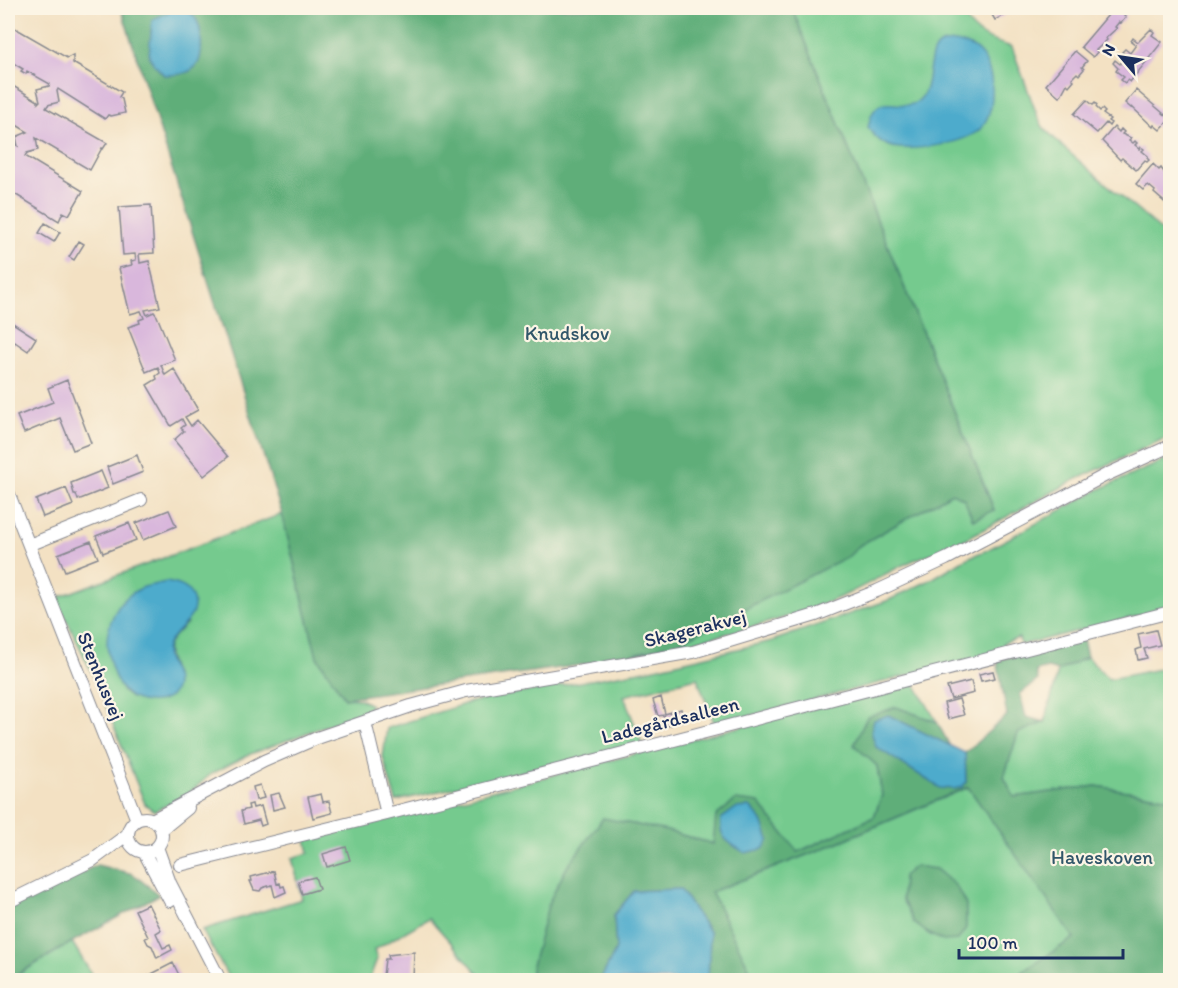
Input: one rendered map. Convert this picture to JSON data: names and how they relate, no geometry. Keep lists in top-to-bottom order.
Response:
{
  "streets": {
    "street": ["Skagerakvej", "Stenhusvej", "Ladegårdsalleen"]
  },
  "crossings": [
    ["Skagerakvej", "Stenhusvej"]
  ],
  "parks": ["Knudskov", "Haveskoven"],
  "scale_bar": "100 m",
  "north": "top left"
}
